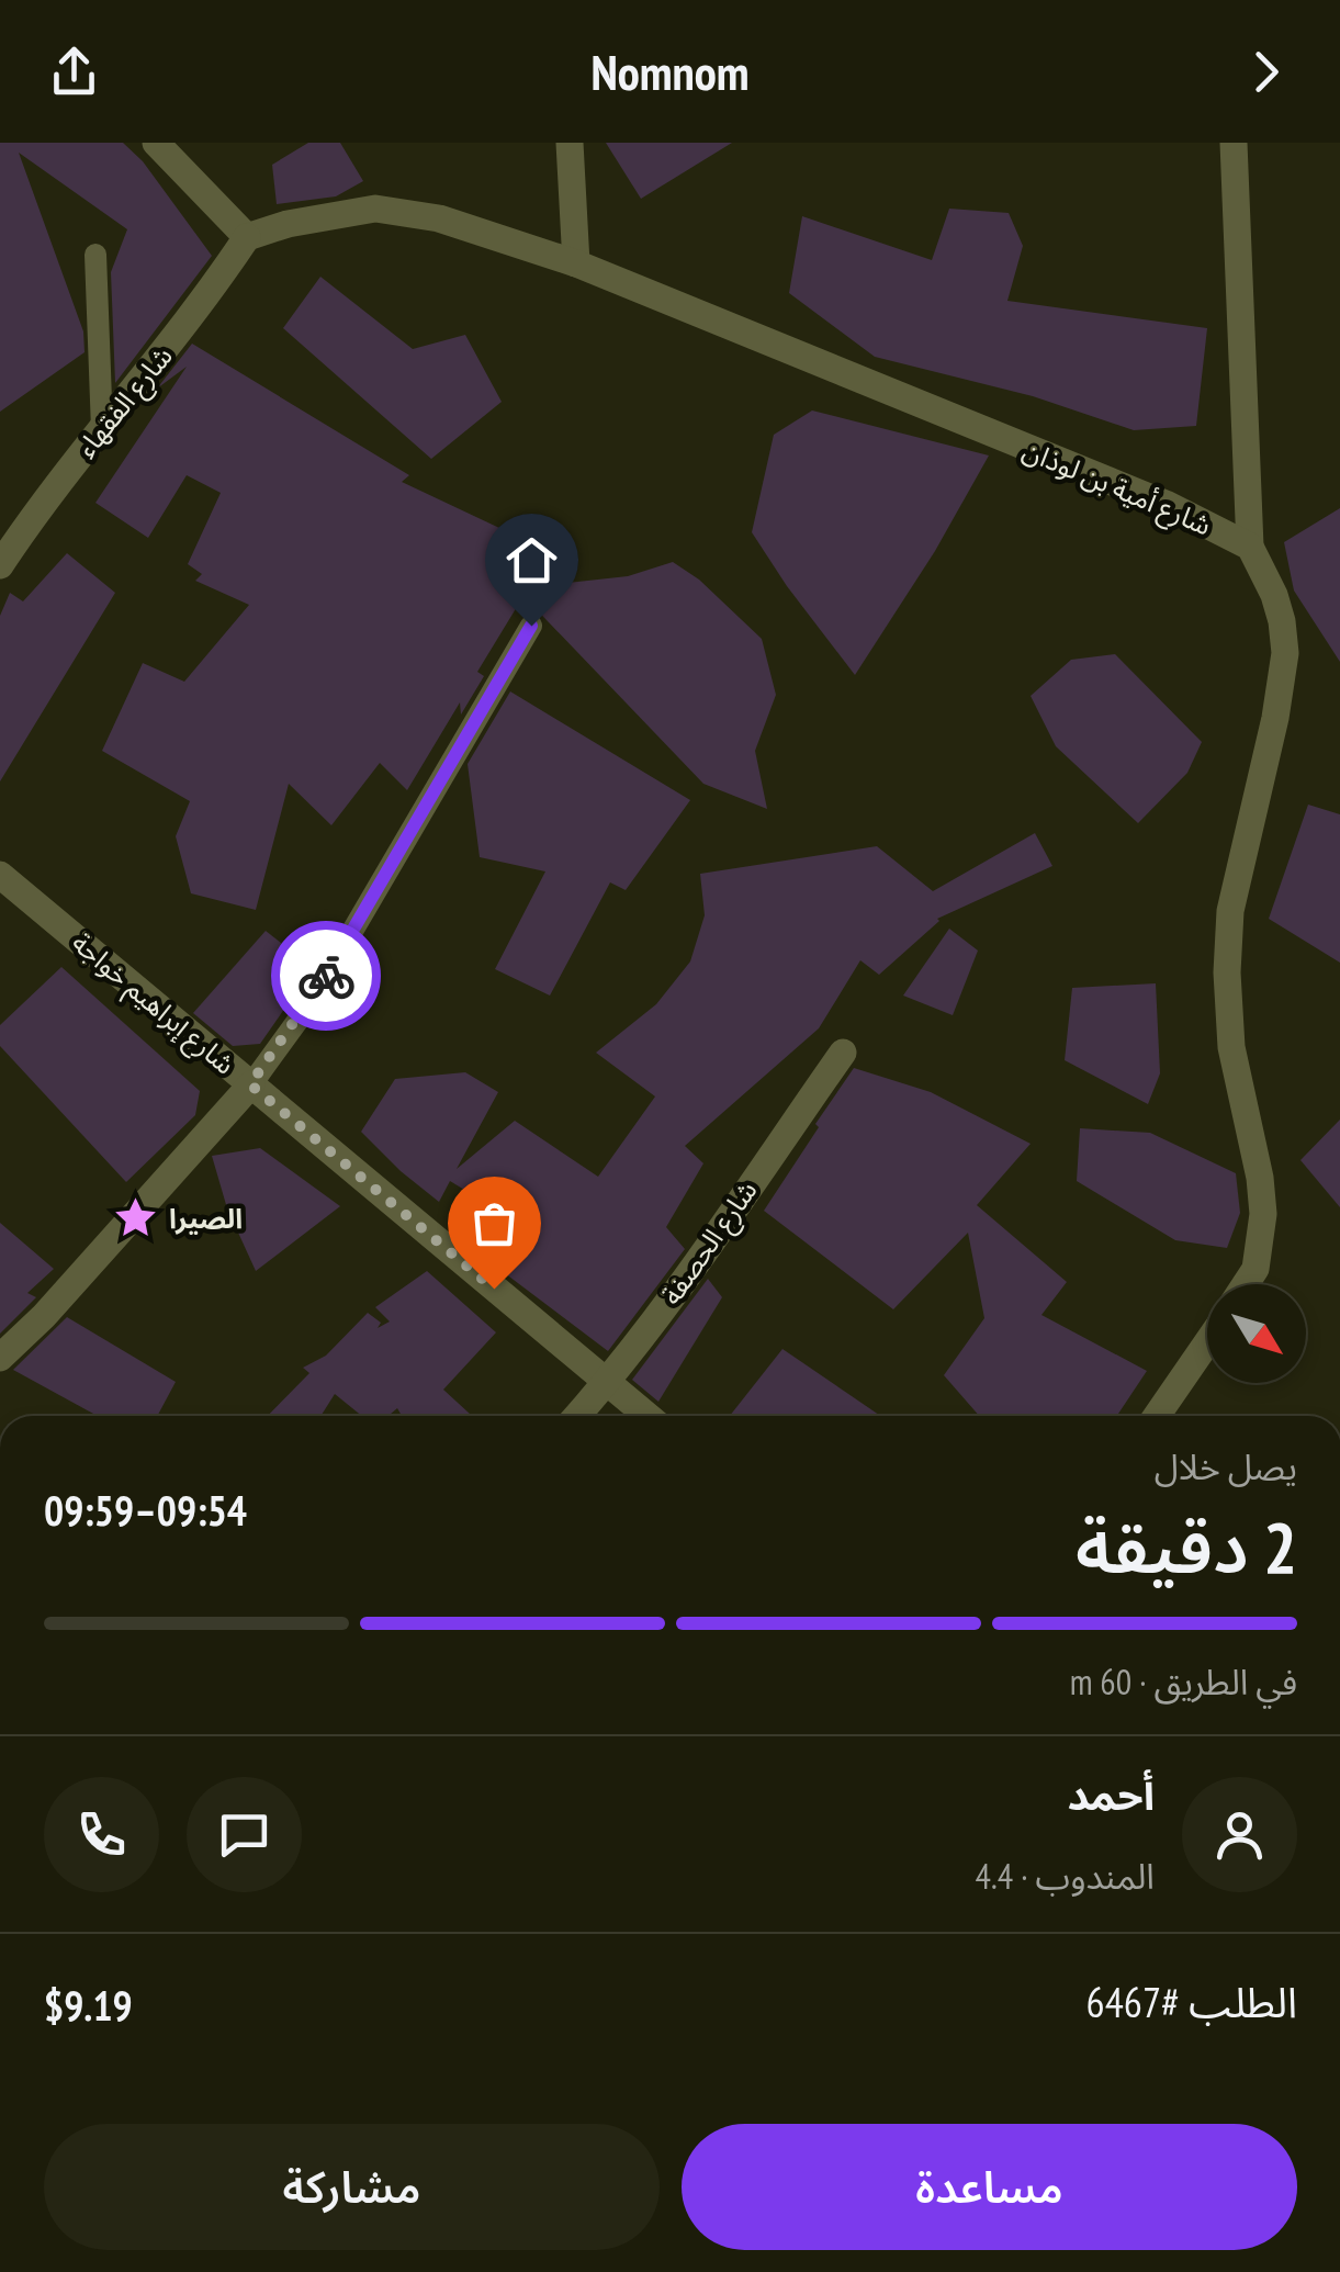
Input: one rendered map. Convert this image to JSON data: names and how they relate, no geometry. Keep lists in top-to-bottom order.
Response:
{
  "streets": {
    "street": [
      "شارع الفقهاء",
      "شارع أمية بن لوذان",
      "شارع إبراهيم خواجة",
      "شارع الحصفة"
    ]
  },
  "crossings": [
    ["شارع الفقهاء", "شارع أمية بن لوذان"],
    ["شارع إبراهيم خواجة", "شارع الحصفة"]
  ],
  "places": {
    "place": ["الصيرا"]
  },
  "north": "bottom right",
  "page": {
    "header": "Nomnom",
    "heading": ["2 دقيقة", "يصل خلال", "09:54–09:59"],
    "panel": [
      "أحمد",
      "المندوب · 4.4",
      "الطلب #6467",
      "$9.19"
    ],
    "bar": "في الطريق · 60 m",
    "buttons": ["مساعدة", "مشاركة"]
  }
}
